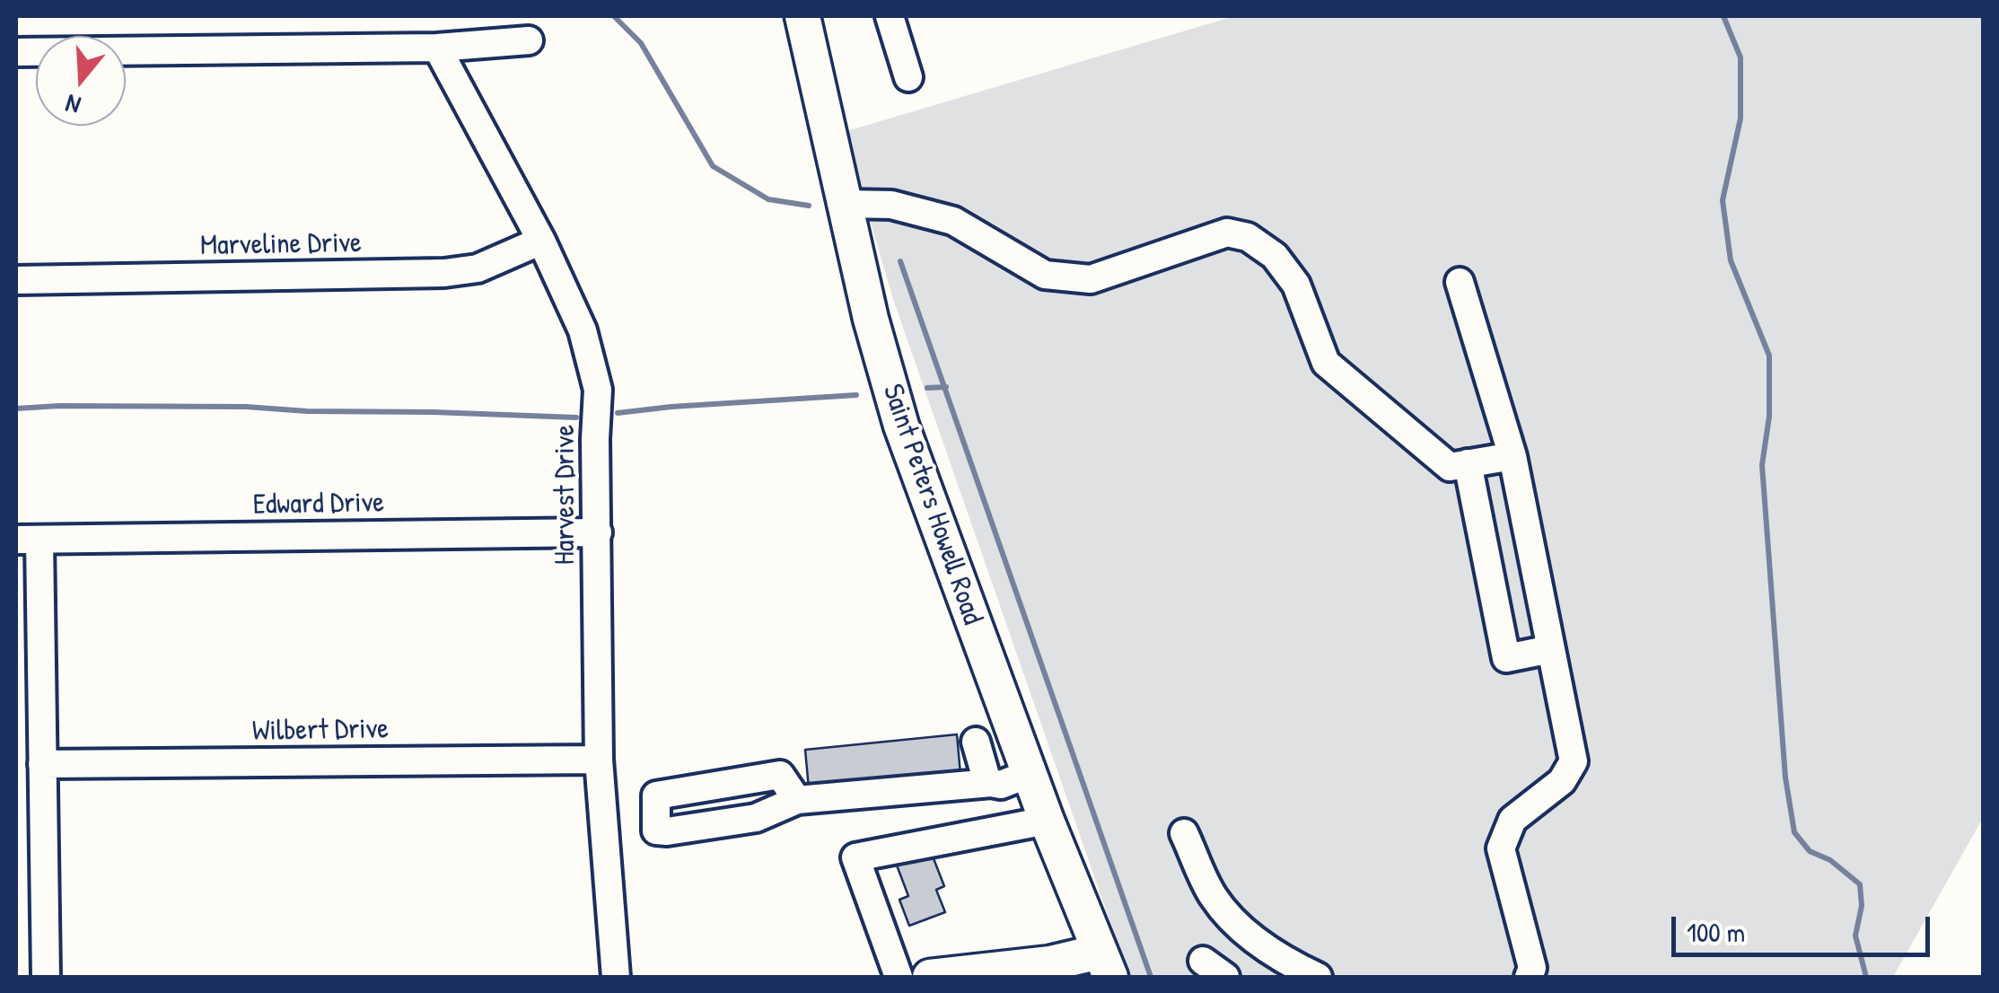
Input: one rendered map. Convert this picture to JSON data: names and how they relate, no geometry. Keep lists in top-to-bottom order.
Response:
{
  "streets": {
    "main road": ["Saint Peters Howell Road"],
    "street": [
      "Marveline Drive",
      "Harvest Drive",
      "Edward Drive",
      "Wilbert Drive"
    ]
  },
  "crossings": [
    ["Marveline Drive", "Harvest Drive"],
    ["Harvest Drive", "Edward Drive"],
    ["Harvest Drive", "Wilbert Drive"]
  ],
  "scale_bar": "100 m",
  "north": "bottom"
}
